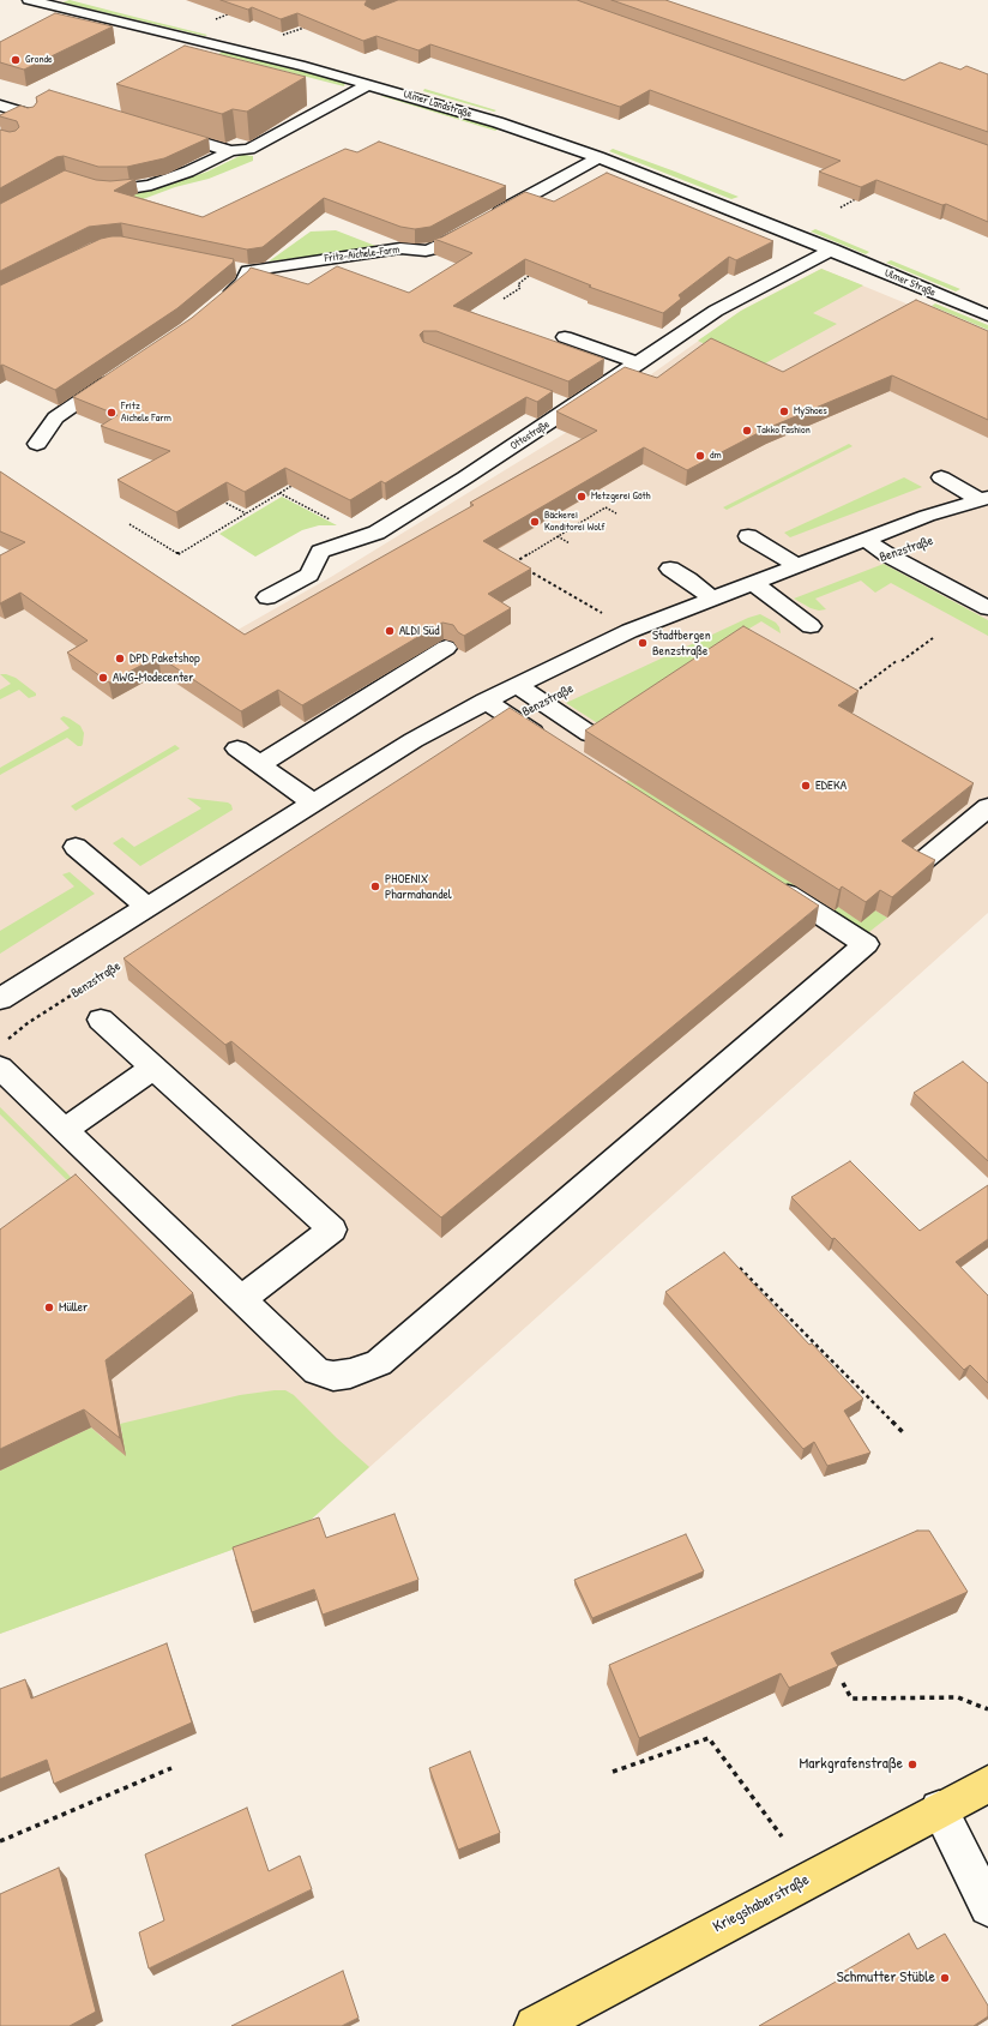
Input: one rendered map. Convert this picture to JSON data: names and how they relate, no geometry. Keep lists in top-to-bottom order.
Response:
{
  "streets": {
    "main road": ["Kriegshaberstraße"],
    "street": [
      "Ulmer Landstraße",
      "Fritz-Aichele-Farm",
      "Ulmer Straße",
      "Ottostraße",
      "Benzstraße"
    ]
  },
  "crossings": [
    ["Ulmer Landstraße", "Fritz-Aichele-Farm"],
    ["Ulmer Straße", "Ottostraße"]
  ],
  "places": [
    "Gronde",
    "MyShoes",
    "Fritz Aichele Farm",
    "Takko Fashion",
    "dm",
    "Metzgerei Göth",
    "Bäckerei Konditorei Wolf",
    "ALDI Süd",
    "Stadtbergen Benzstraße",
    "DPD Paketshop",
    "AWG-Modecenter",
    "EDEKA",
    "PHOENIX Pharmahandel",
    "Müller",
    "Markgrafenstraße",
    "Schmutter Stüble"
  ]
}
